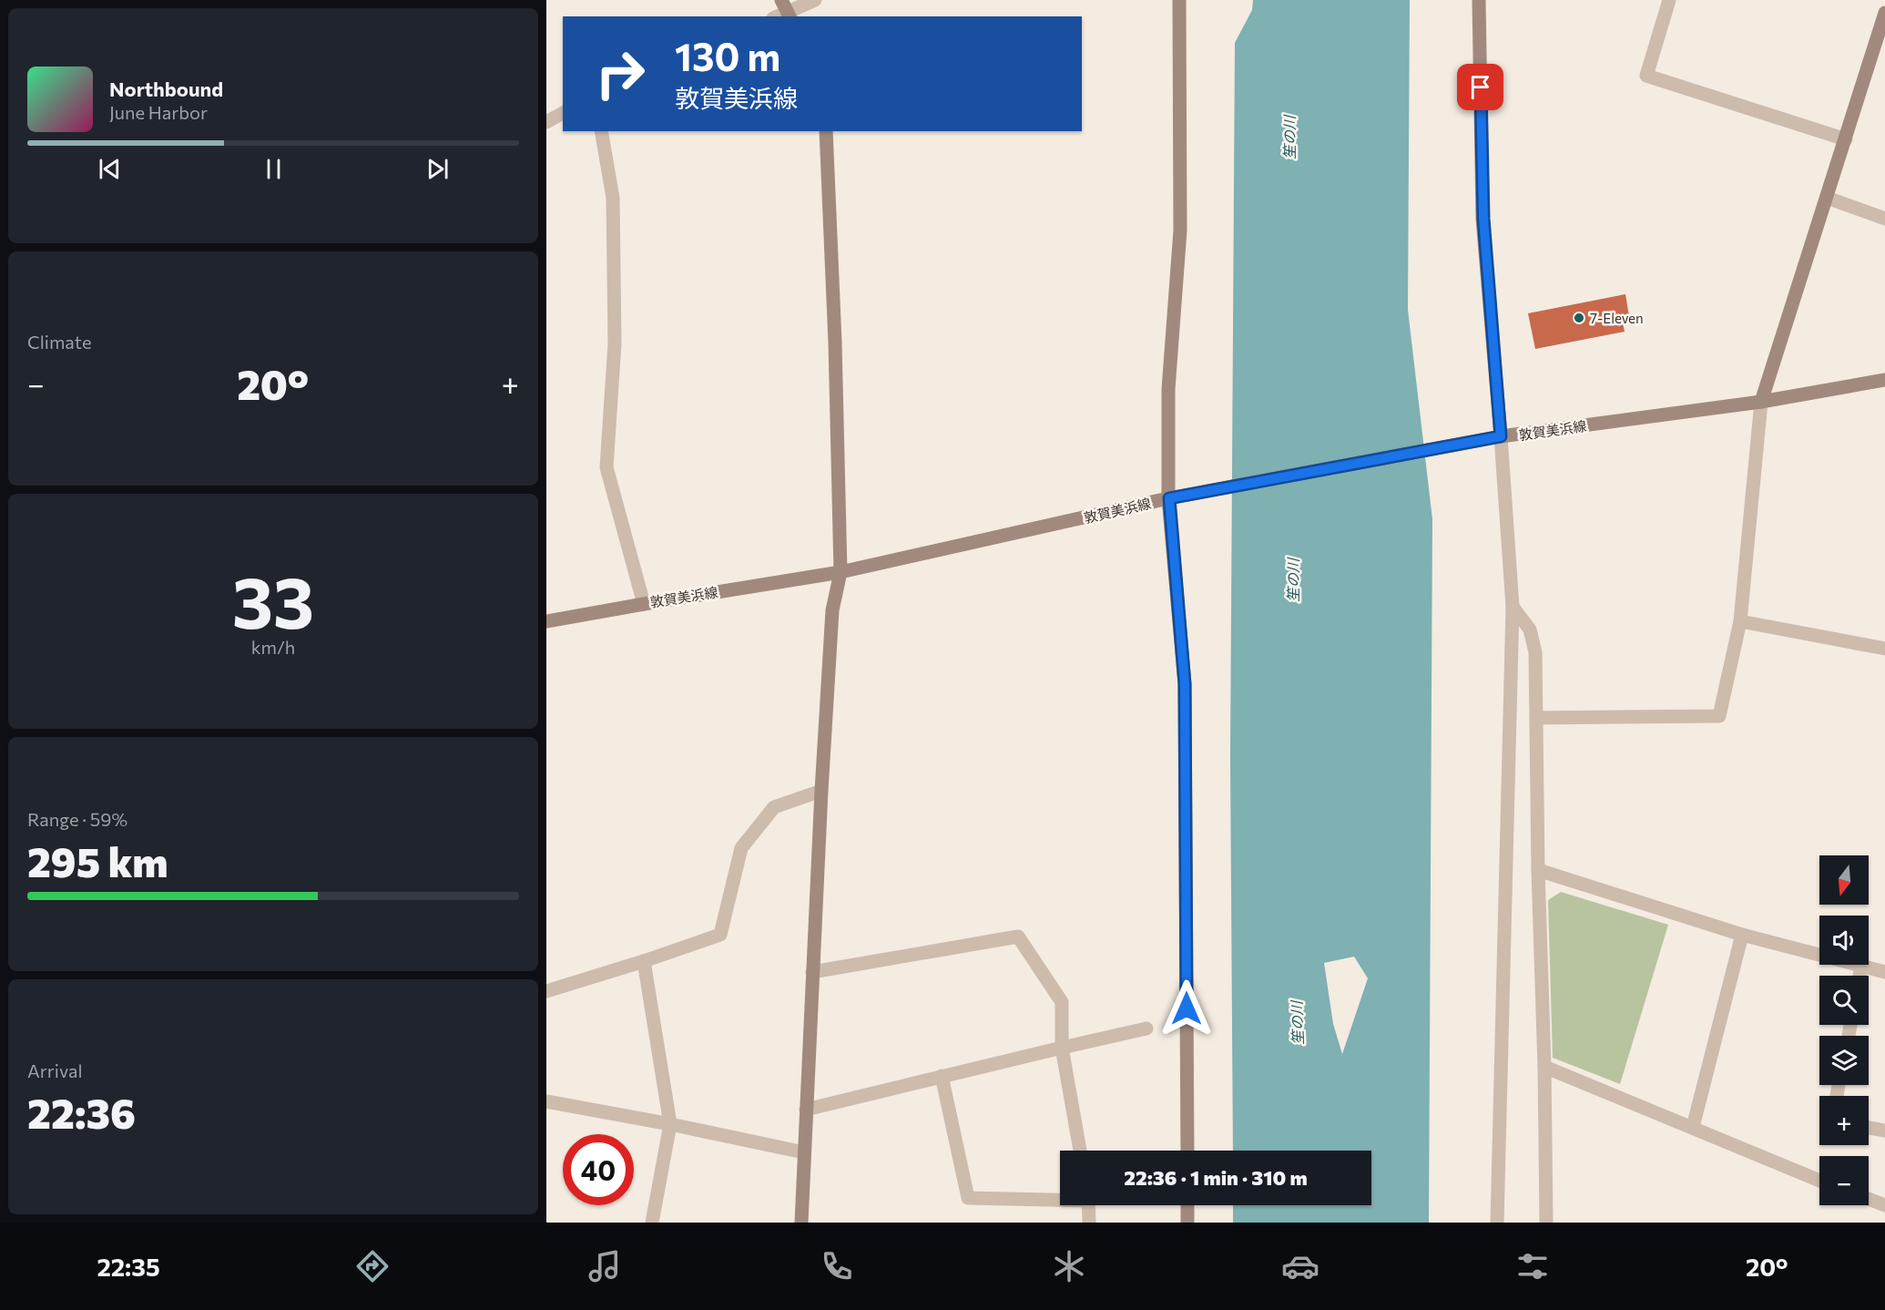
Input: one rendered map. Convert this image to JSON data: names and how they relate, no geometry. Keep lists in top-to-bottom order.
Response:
{
  "streets": {
    "street": ["敦賀美浜線"]
  },
  "water": ["笙の川"],
  "places": ["7-Eleven"],
  "north": "bottom",
  "page": {
    "turn": ["130 m", "敦賀美浜線"],
    "song": ["Northbound", "June Harbor"],
    "tile": [
      "Climate",
      ["33", "km/h"],
      ["Range · 59%", "295 km"],
      ["Arrival", "22:36"]
    ],
    "heat": ["−", "20°", "+"],
    "map_buttons": ["+", "−"],
    "limit": "40",
    "trip": "22:36 · 1 min · 310 m",
    "tabs": ["22:35", "20°"]
  }
}
